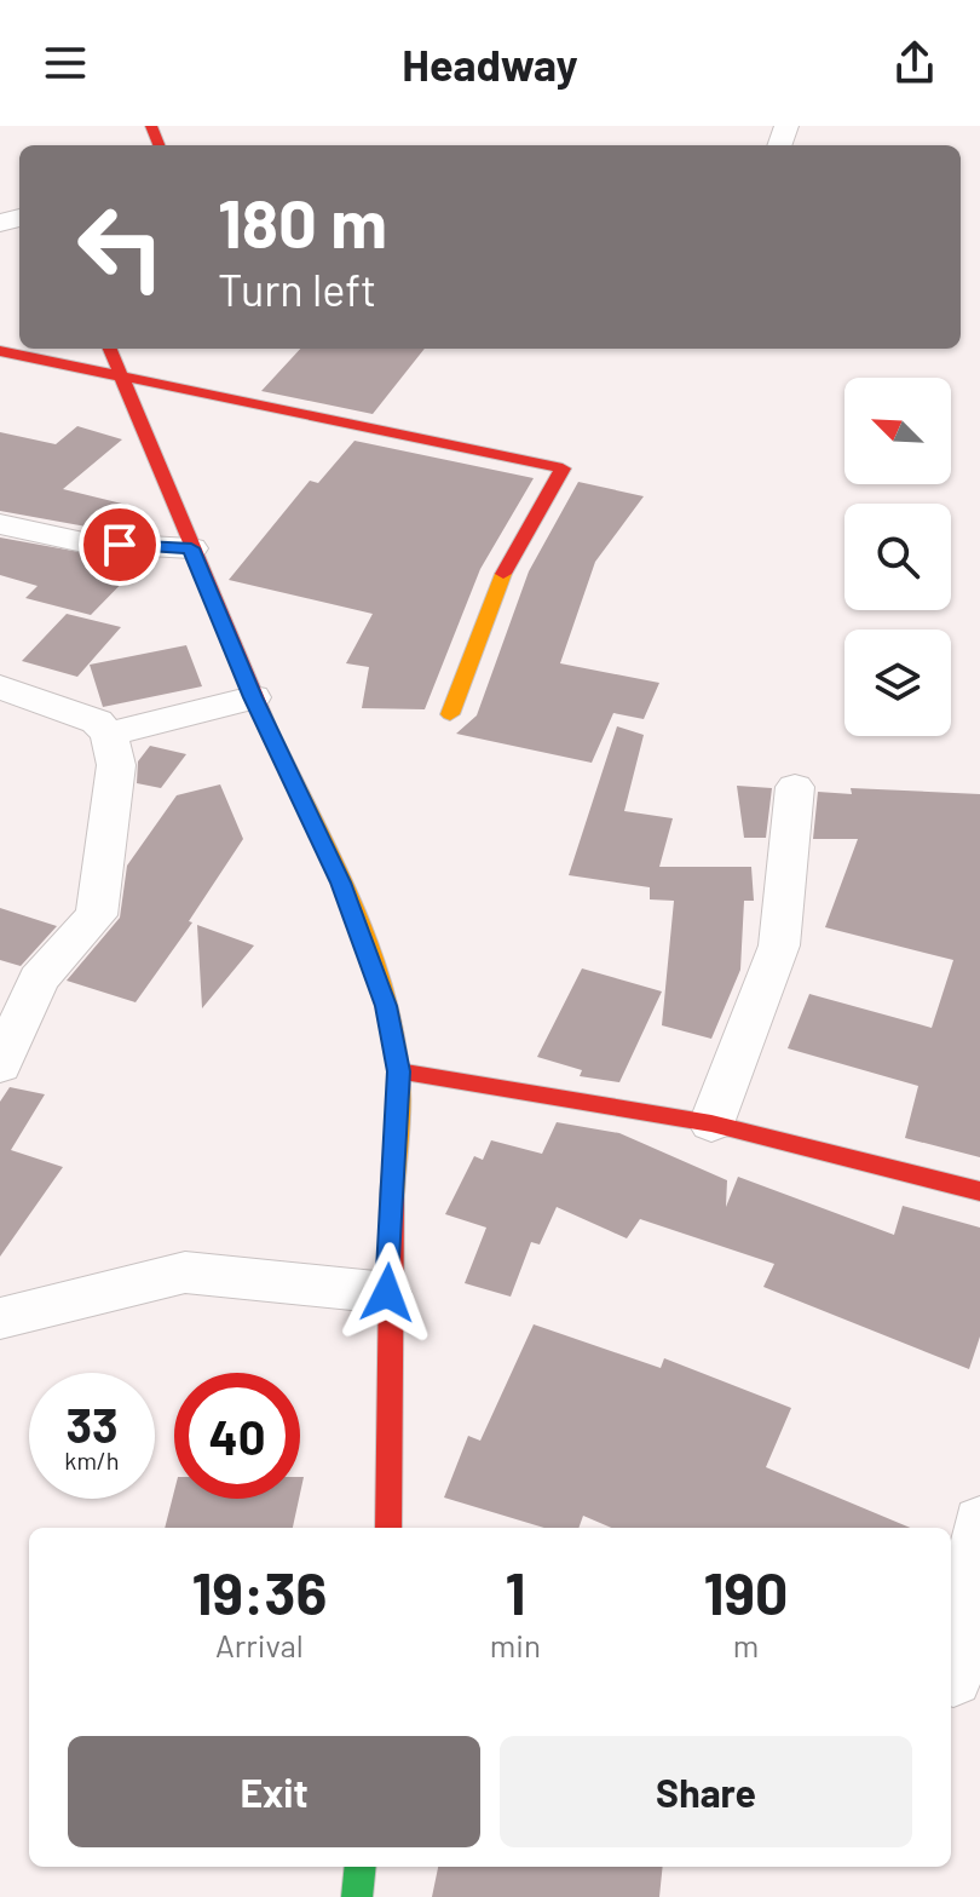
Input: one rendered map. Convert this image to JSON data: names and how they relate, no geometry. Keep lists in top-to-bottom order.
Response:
{
  "north": "top left",
  "page": {
    "header": "Headway",
    "turn": ["180 m", "Turn left"],
    "speed": "33 km/h",
    "limit": "40",
    "eta": [
      "19:36",
      "Arrival",
      "1",
      "min",
      "190",
      "m"
    ],
    "buttons": ["Exit", "Share"]
  }
}
